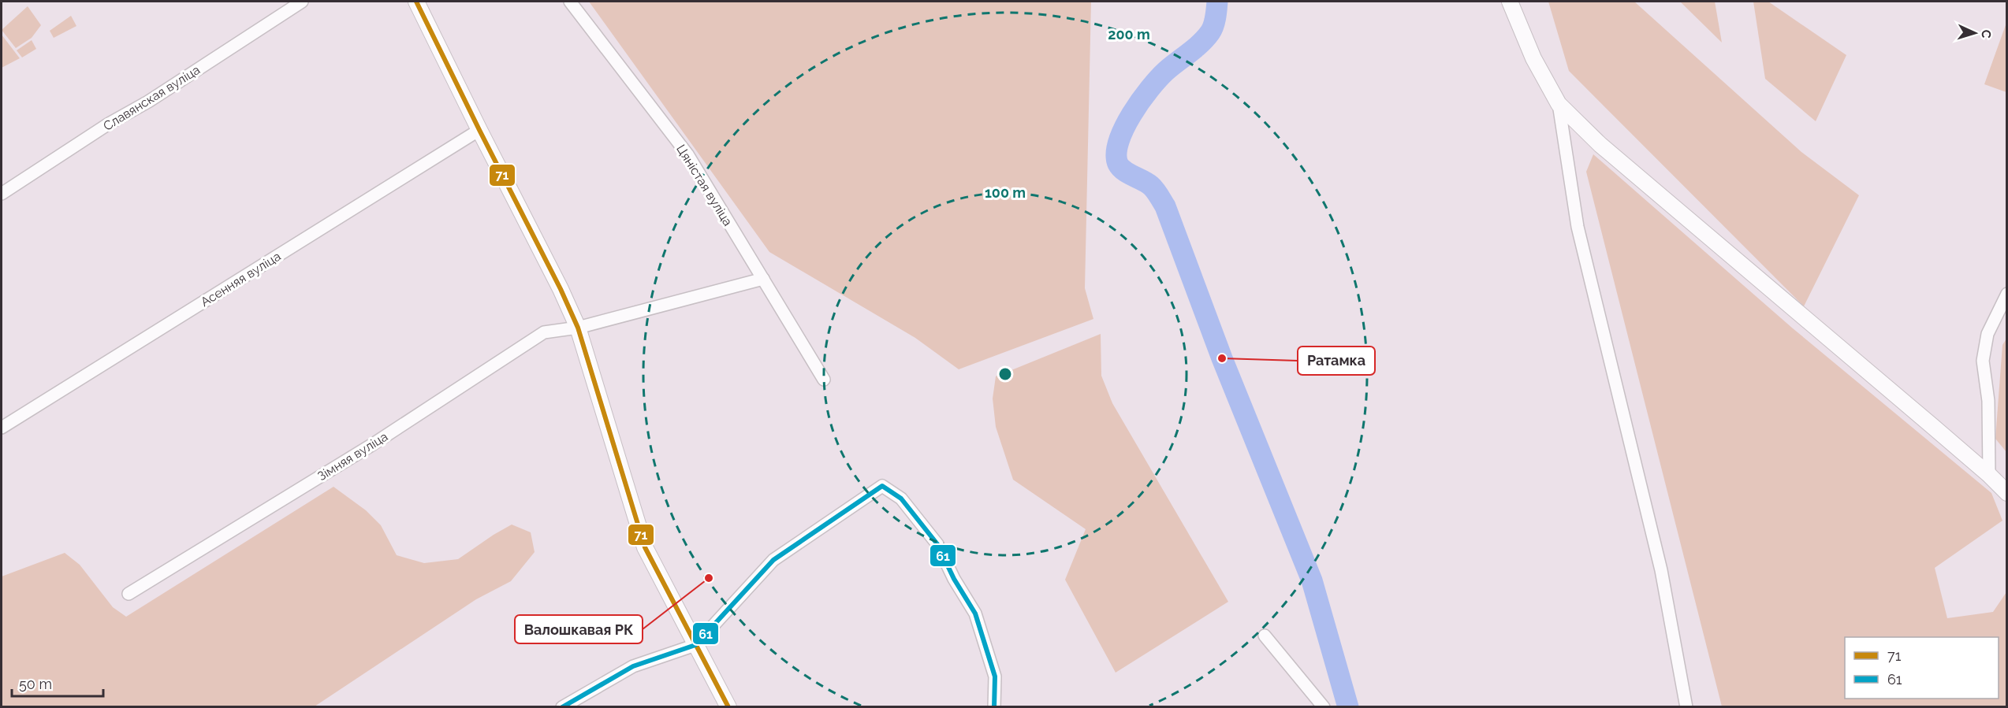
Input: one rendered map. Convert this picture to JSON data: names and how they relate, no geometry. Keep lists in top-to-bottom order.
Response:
{
  "streets": {
    "street": [
      "Славянская вуліца",
      "Цяністая вуліца",
      "Асенняя вуліца",
      "Зімняя вуліца"
    ]
  },
  "crossings": [
    ["Цяністая вуліца", "Зімняя вуліца"]
  ],
  "places": ["Ратамка", "Валошкавая РК"],
  "lines": ["transit line 71", "transit line 61"],
  "legend": ["71", "61"],
  "scale_bar": "50 m",
  "north": "right",
  "rings": ["200 m", "100 m"]
}
